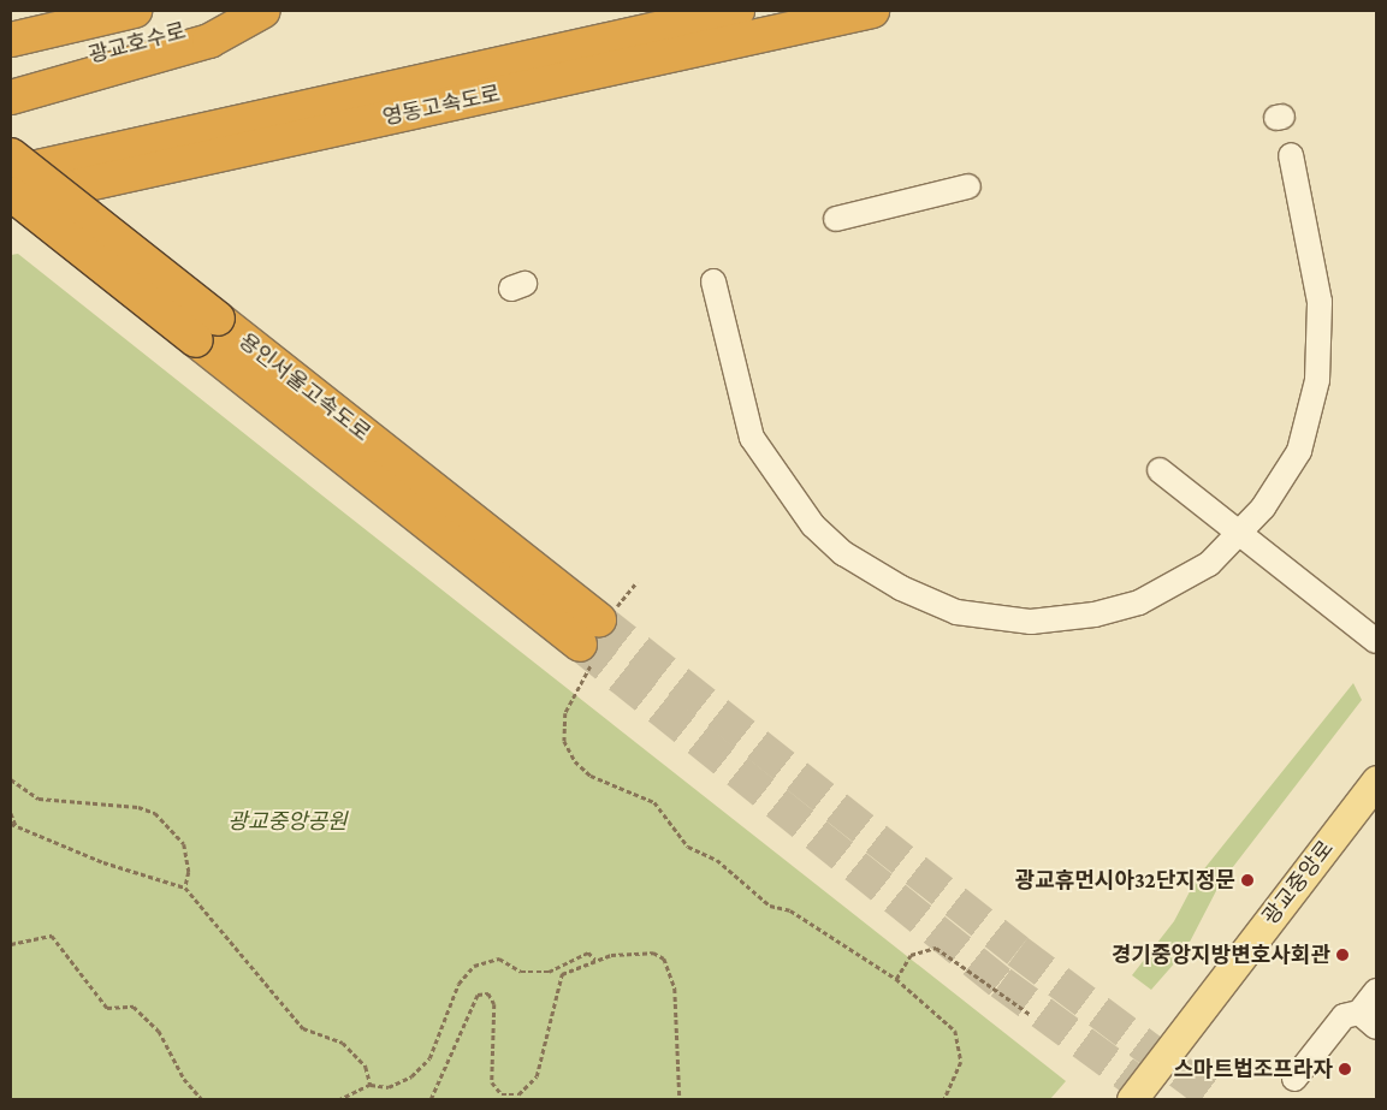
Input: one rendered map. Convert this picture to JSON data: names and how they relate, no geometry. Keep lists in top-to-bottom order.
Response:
{
  "streets": {
    "highway": ["광교호수로", "영동고속도로", "용인서울고속도로"],
    "main road": ["광교중앙로"]
  },
  "parks": ["광교중앙공원"],
  "places": ["광교휴먼시아32단지정문", "경기중앙지방변호사회관", "스마트법조프라자"]
}
